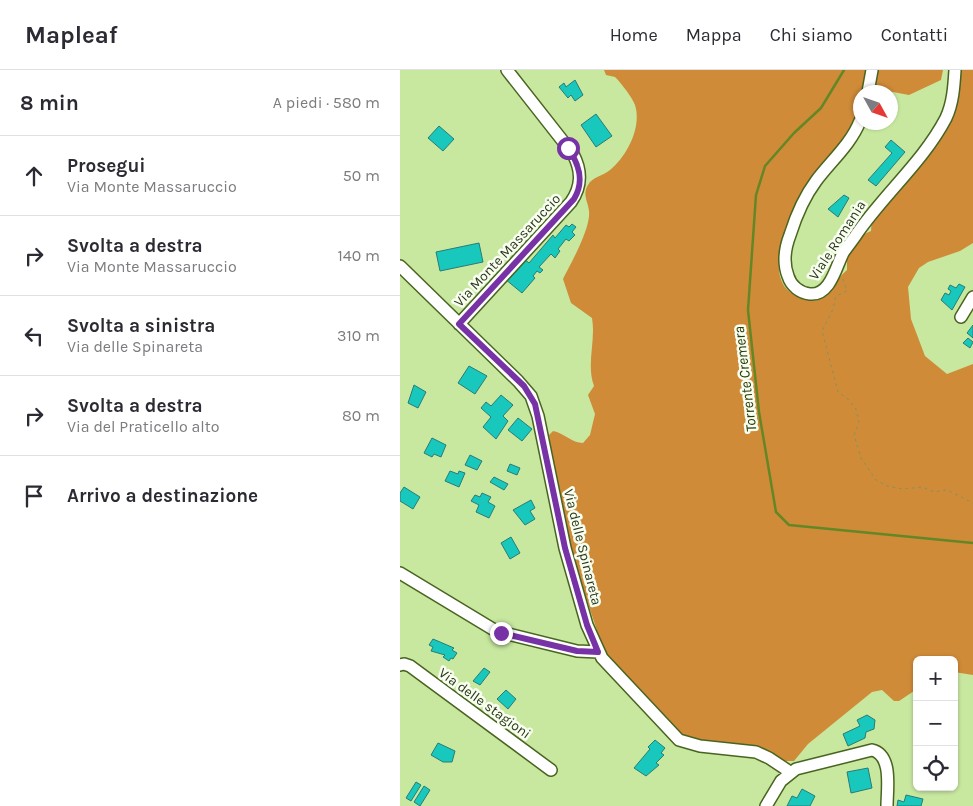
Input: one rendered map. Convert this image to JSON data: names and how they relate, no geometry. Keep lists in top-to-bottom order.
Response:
{
  "streets": {
    "street": [
      "Viale Romania",
      "Via Monte Massaruccio",
      "Via delle Spinareta",
      "Via delle stagioni"
    ]
  },
  "crossings": [
    ["Via Monte Massaruccio", "Via delle Spinareta"]
  ],
  "water": ["Torrente Cremera"],
  "north": "bottom right",
  "page": {
    "header": "Mapleaf",
    "nav": [
      "Home",
      "Mappa",
      "Chi siamo",
      "Contatti"
    ],
    "heading": ["8 min", "A piedi · 580 m"],
    "list": [
      ["Prosegui", "Via Monte Massaruccio", "50 m"],
      ["Svolta a destra", "Via Monte Massaruccio", "140 m"],
      ["Svolta a sinistra", "Via delle Spinareta", "310 m"],
      ["Svolta a destra", "Via del Praticello alto", "80 m"],
      "Arrivo a destinazione"
    ],
    "map_buttons": ["+", "−"]
  }
}
